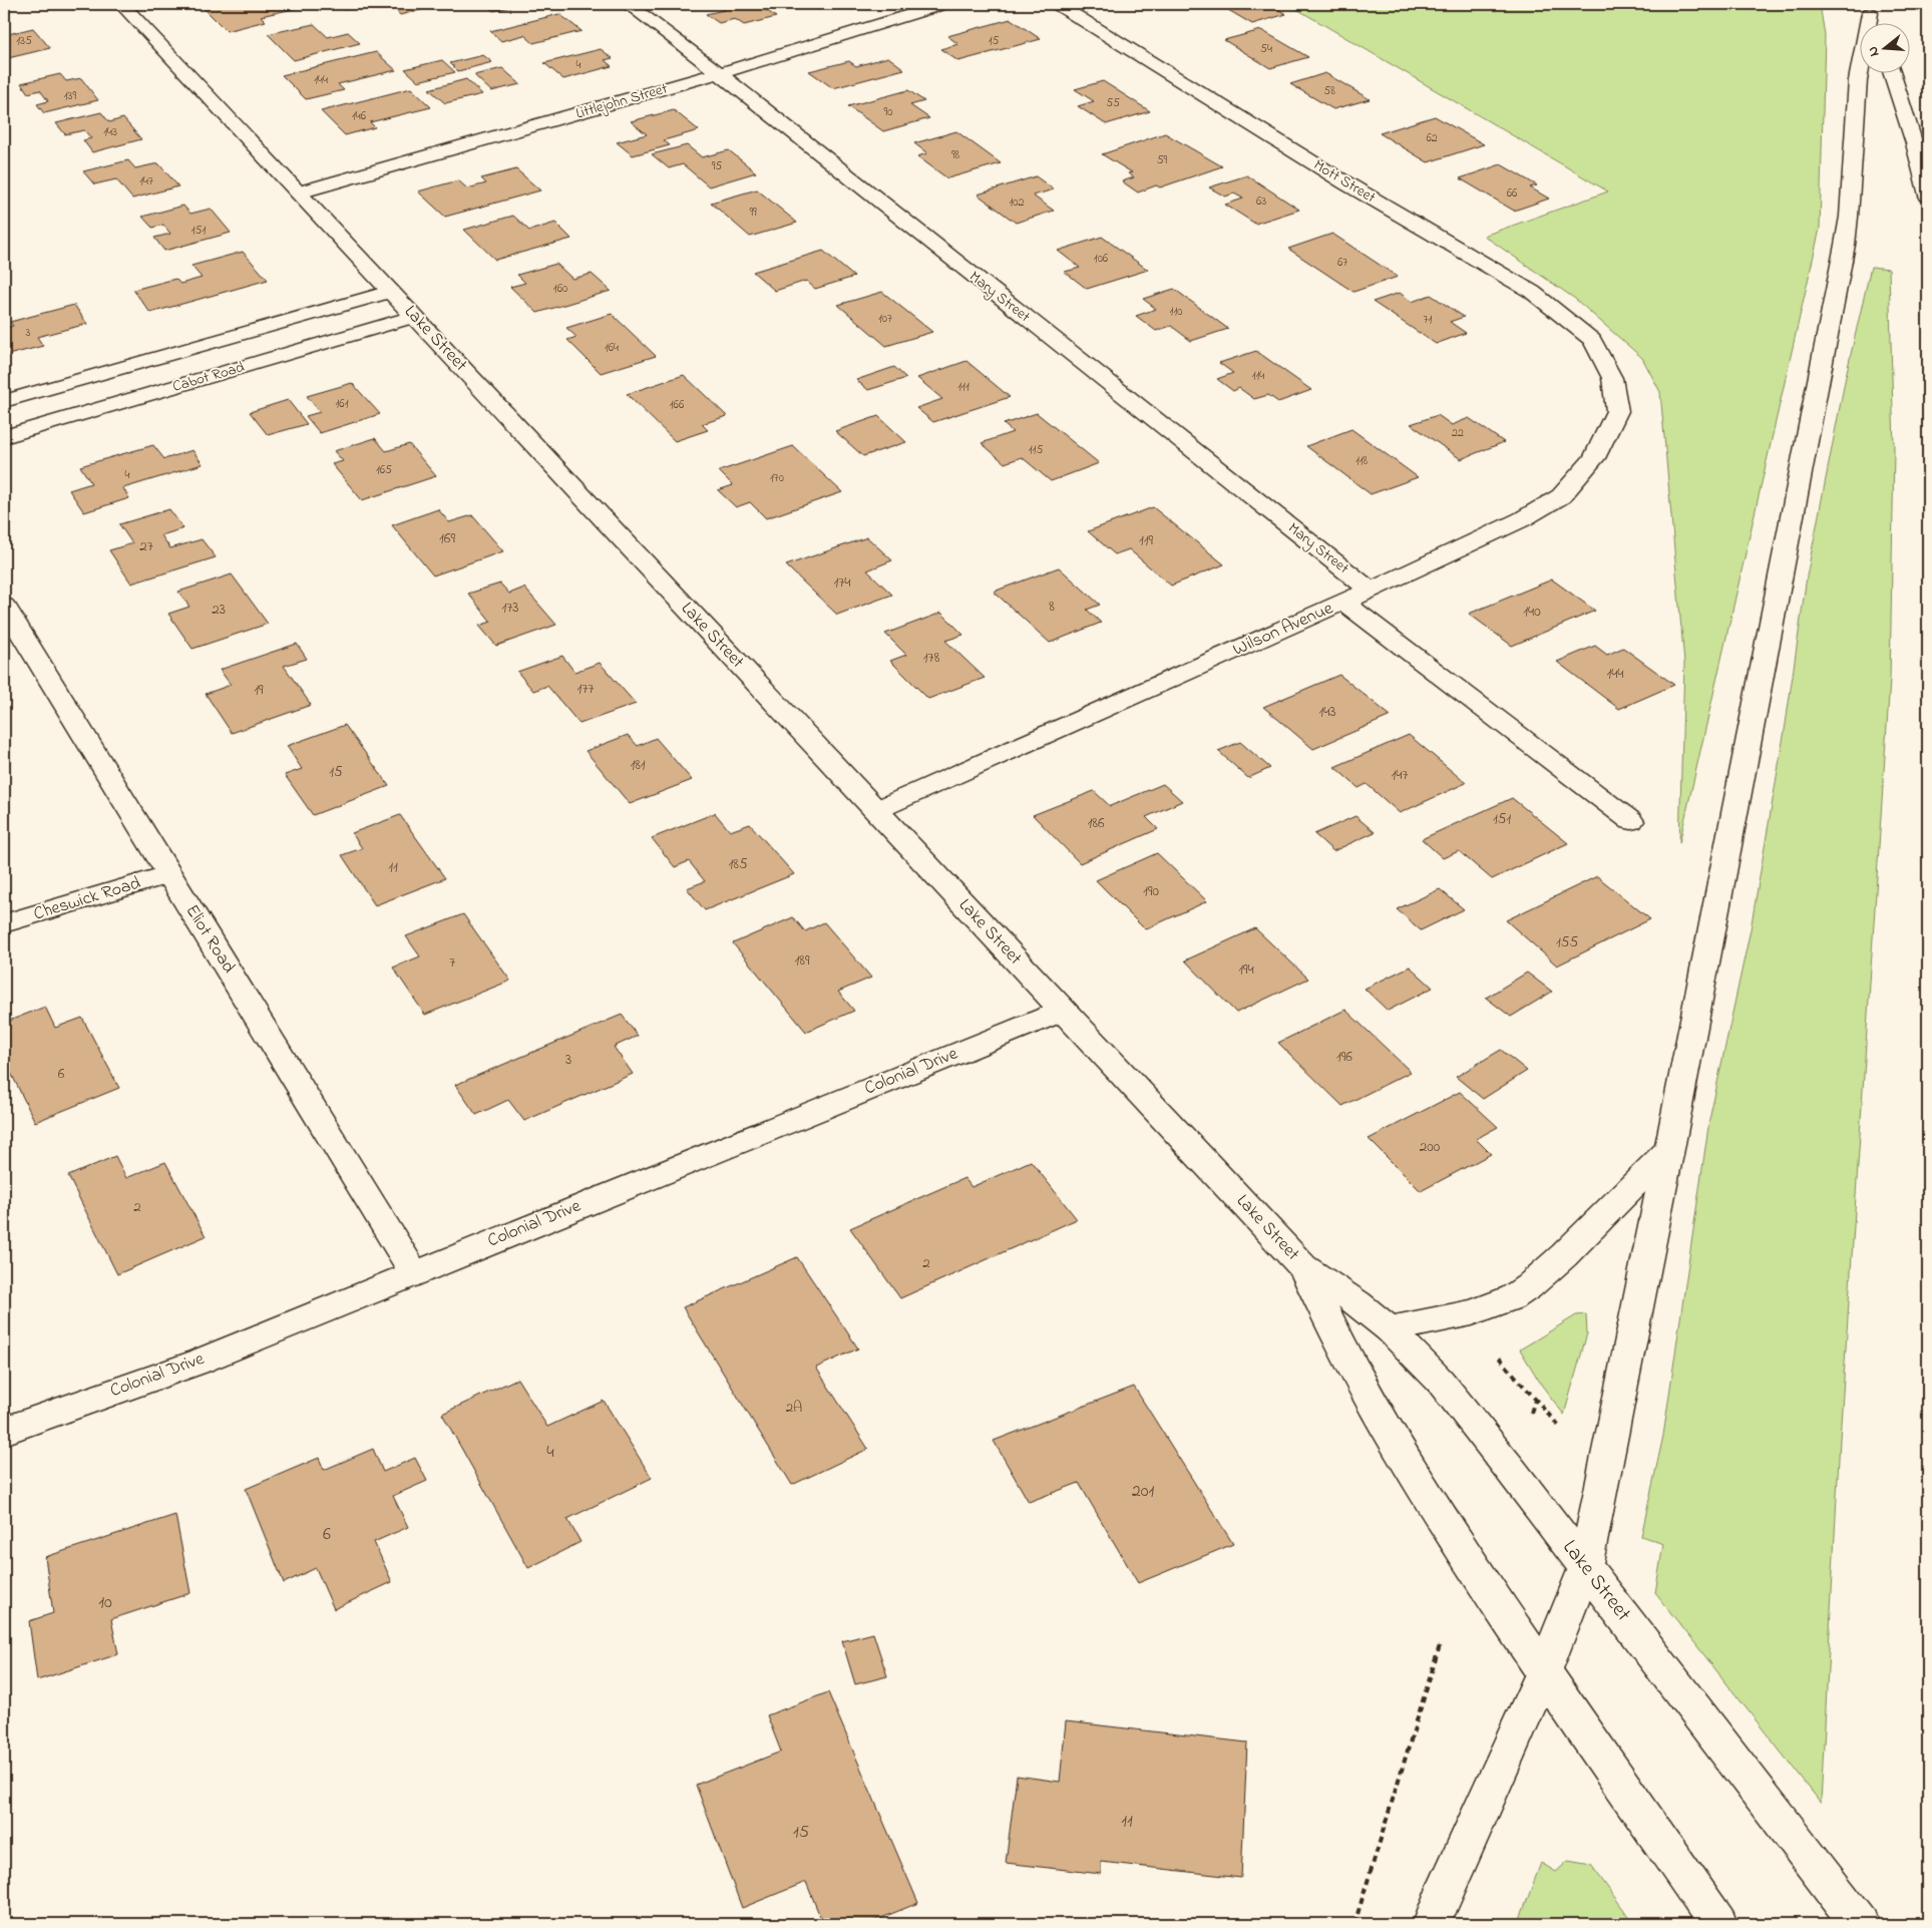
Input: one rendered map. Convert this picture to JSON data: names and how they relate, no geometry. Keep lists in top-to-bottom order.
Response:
{
  "streets": {
    "main road": [
      "Littlejohn Street",
      "Mott Street",
      "Mary Street",
      "Lake Street",
      "Cabot Road",
      "Wilson Avenue",
      "Cheswick Road",
      "Eliot Road",
      "Colonial Drive"
    ]
  },
  "crossings": [
    ["Littlejohn Street", "Mary Street"],
    ["Littlejohn Street", "Lake Street"],
    ["Mott Street", "Wilson Avenue"],
    ["Mary Street", "Wilson Avenue"],
    ["Lake Street", "Cabot Road"],
    ["Lake Street", "Wilson Avenue"],
    ["Lake Street", "Colonial Drive"],
    ["Cheswick Road", "Eliot Road"],
    ["Eliot Road", "Colonial Drive"]
  ],
  "house_numbers": [
    "135",
    "15",
    "54",
    "4",
    "144",
    "58",
    "139",
    "55",
    "90",
    "146",
    "143",
    "62",
    "98",
    "59",
    "95",
    "147",
    "66",
    "63",
    "102",
    "99",
    "151",
    "106",
    "67",
    "160",
    "110",
    "107",
    "71",
    "3",
    "164",
    "114",
    "111",
    "161",
    "166",
    "22",
    "115",
    "118",
    "165",
    "4",
    "170",
    "169",
    "119",
    "27",
    "174",
    "8",
    "173",
    "23",
    "140",
    "178",
    "144",
    "177",
    "19",
    "143",
    "181",
    "15",
    "147",
    "151",
    "186",
    "185",
    "11",
    "190",
    "155",
    "189",
    "7",
    "194",
    "196",
    "3",
    "6",
    "200",
    "2",
    "2",
    "2A",
    "4",
    "201",
    "6",
    "10",
    "11",
    "15"
  ],
  "north": "left"
}
